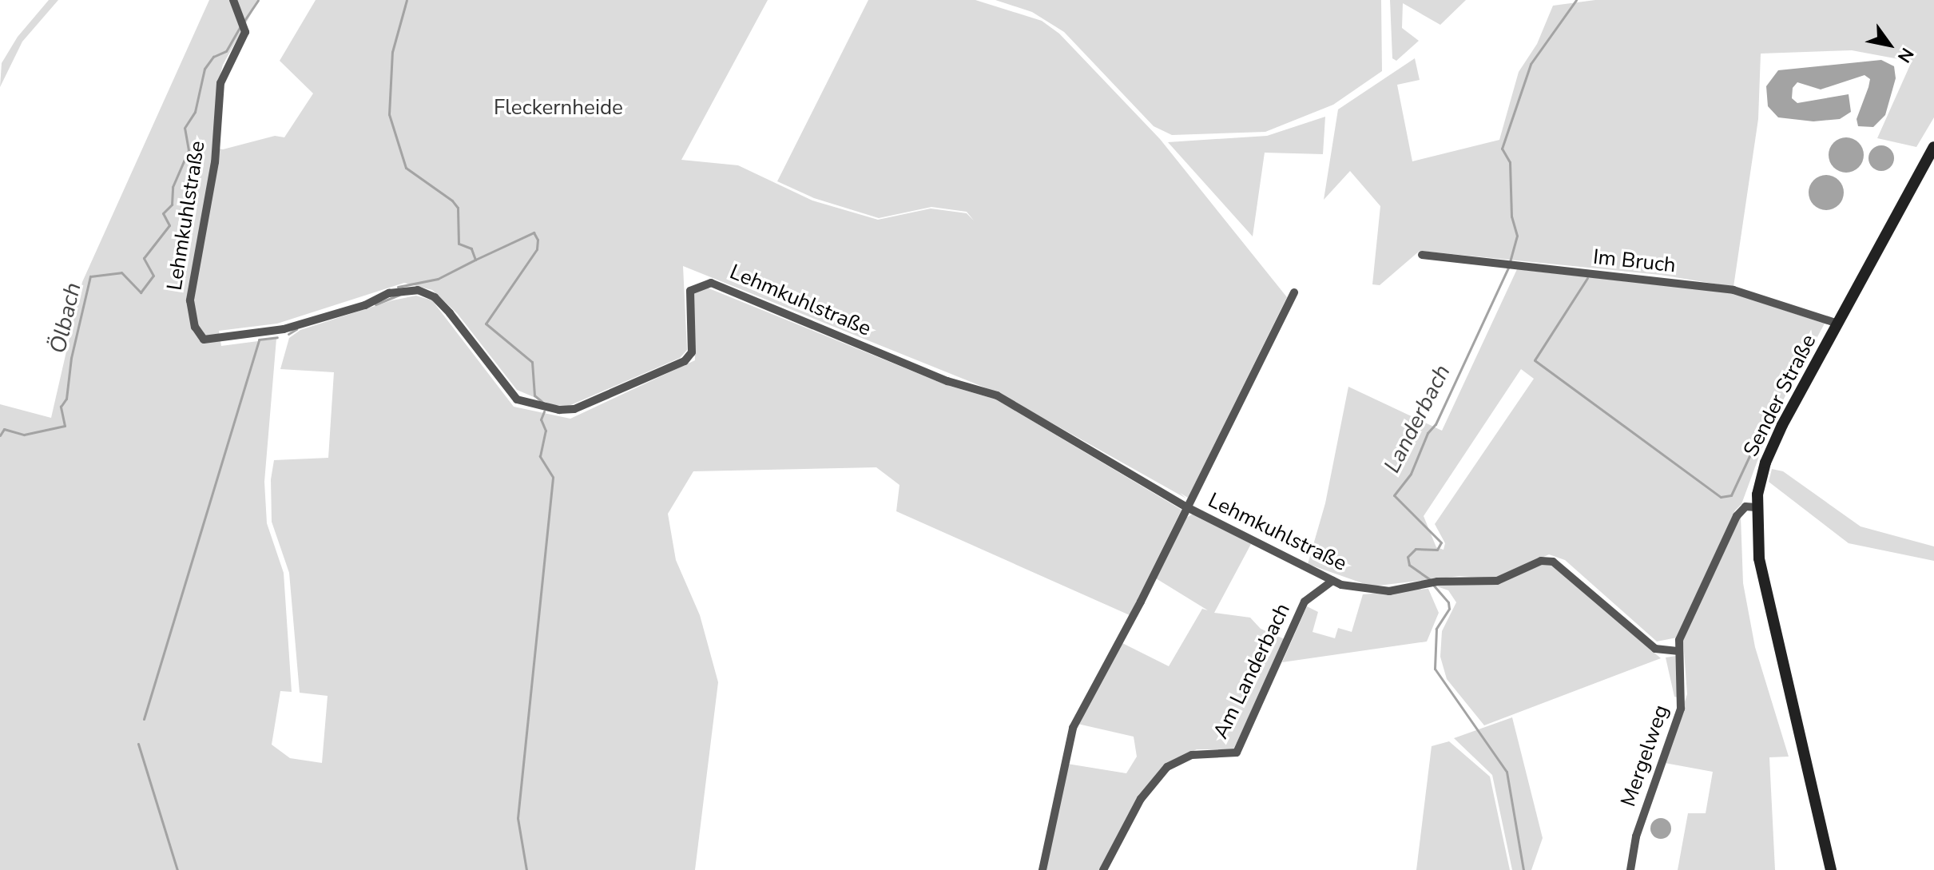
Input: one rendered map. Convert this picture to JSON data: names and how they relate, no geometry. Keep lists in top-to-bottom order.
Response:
{
  "streets": {
    "main road": ["Sender Straße"],
    "street": [
      "Lehmkuhlstraße",
      "Im Bruch",
      "Am Landerbach",
      "Mergelweg"
    ]
  },
  "crossings": [
    ["Lehmkuhlstraße", "Am Landerbach"],
    ["Lehmkuhlstraße", "Mergelweg"],
    ["Im Bruch", "Sender Straße"]
  ],
  "water": ["Ölbach", "Landerbach"],
  "parks": ["Fleckernheide"],
  "north": "bottom right"
}
